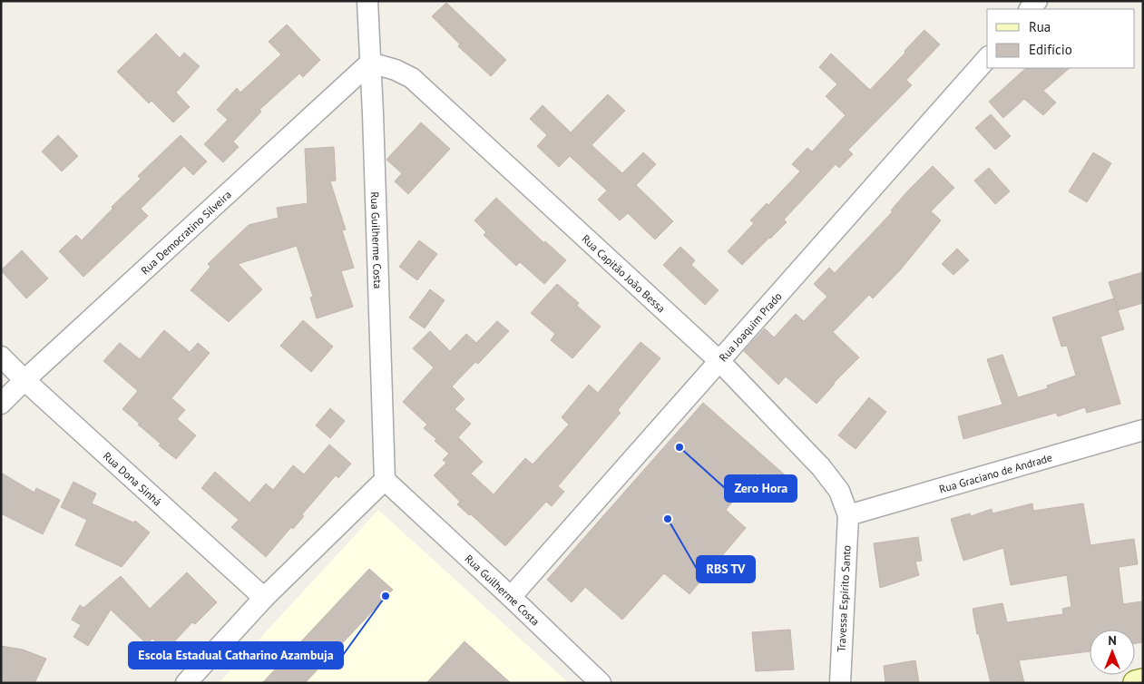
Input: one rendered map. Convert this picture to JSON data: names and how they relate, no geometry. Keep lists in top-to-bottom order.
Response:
{
  "streets": {
    "street": [
      "Rua Democratino Silveira",
      "Rua Guilherme Costa",
      "Rua Capitão João Bessa",
      "Rua Joaquim Prado",
      "Rua Graciano de Andrade",
      "Rua Dona Sinhá",
      "Travessa Espírito Santo"
    ]
  },
  "crossings": [
    ["Rua Democratino Silveira", "Rua Guilherme Costa"],
    ["Rua Democratino Silveira", "Rua Capitão João Bessa"],
    ["Rua Democratino Silveira", "Rua Dona Sinhá"],
    ["Rua Guilherme Costa", "Rua Capitão João Bessa"],
    ["Rua Guilherme Costa", "Rua Joaquim Prado"],
    ["Rua Capitão João Bessa", "Rua Joaquim Prado"],
    ["Rua Capitão João Bessa", "Rua Graciano de Andrade"],
    ["Rua Capitão João Bessa", "Travessa Espírito Santo"],
    ["Rua Graciano de Andrade", "Travessa Espírito Santo"]
  ],
  "places": ["Zero Hora", "RBS TV", "Escola Estadual Catharino Azambuja"],
  "legend": ["Rua", "Edifício"],
  "north": "top"
}
